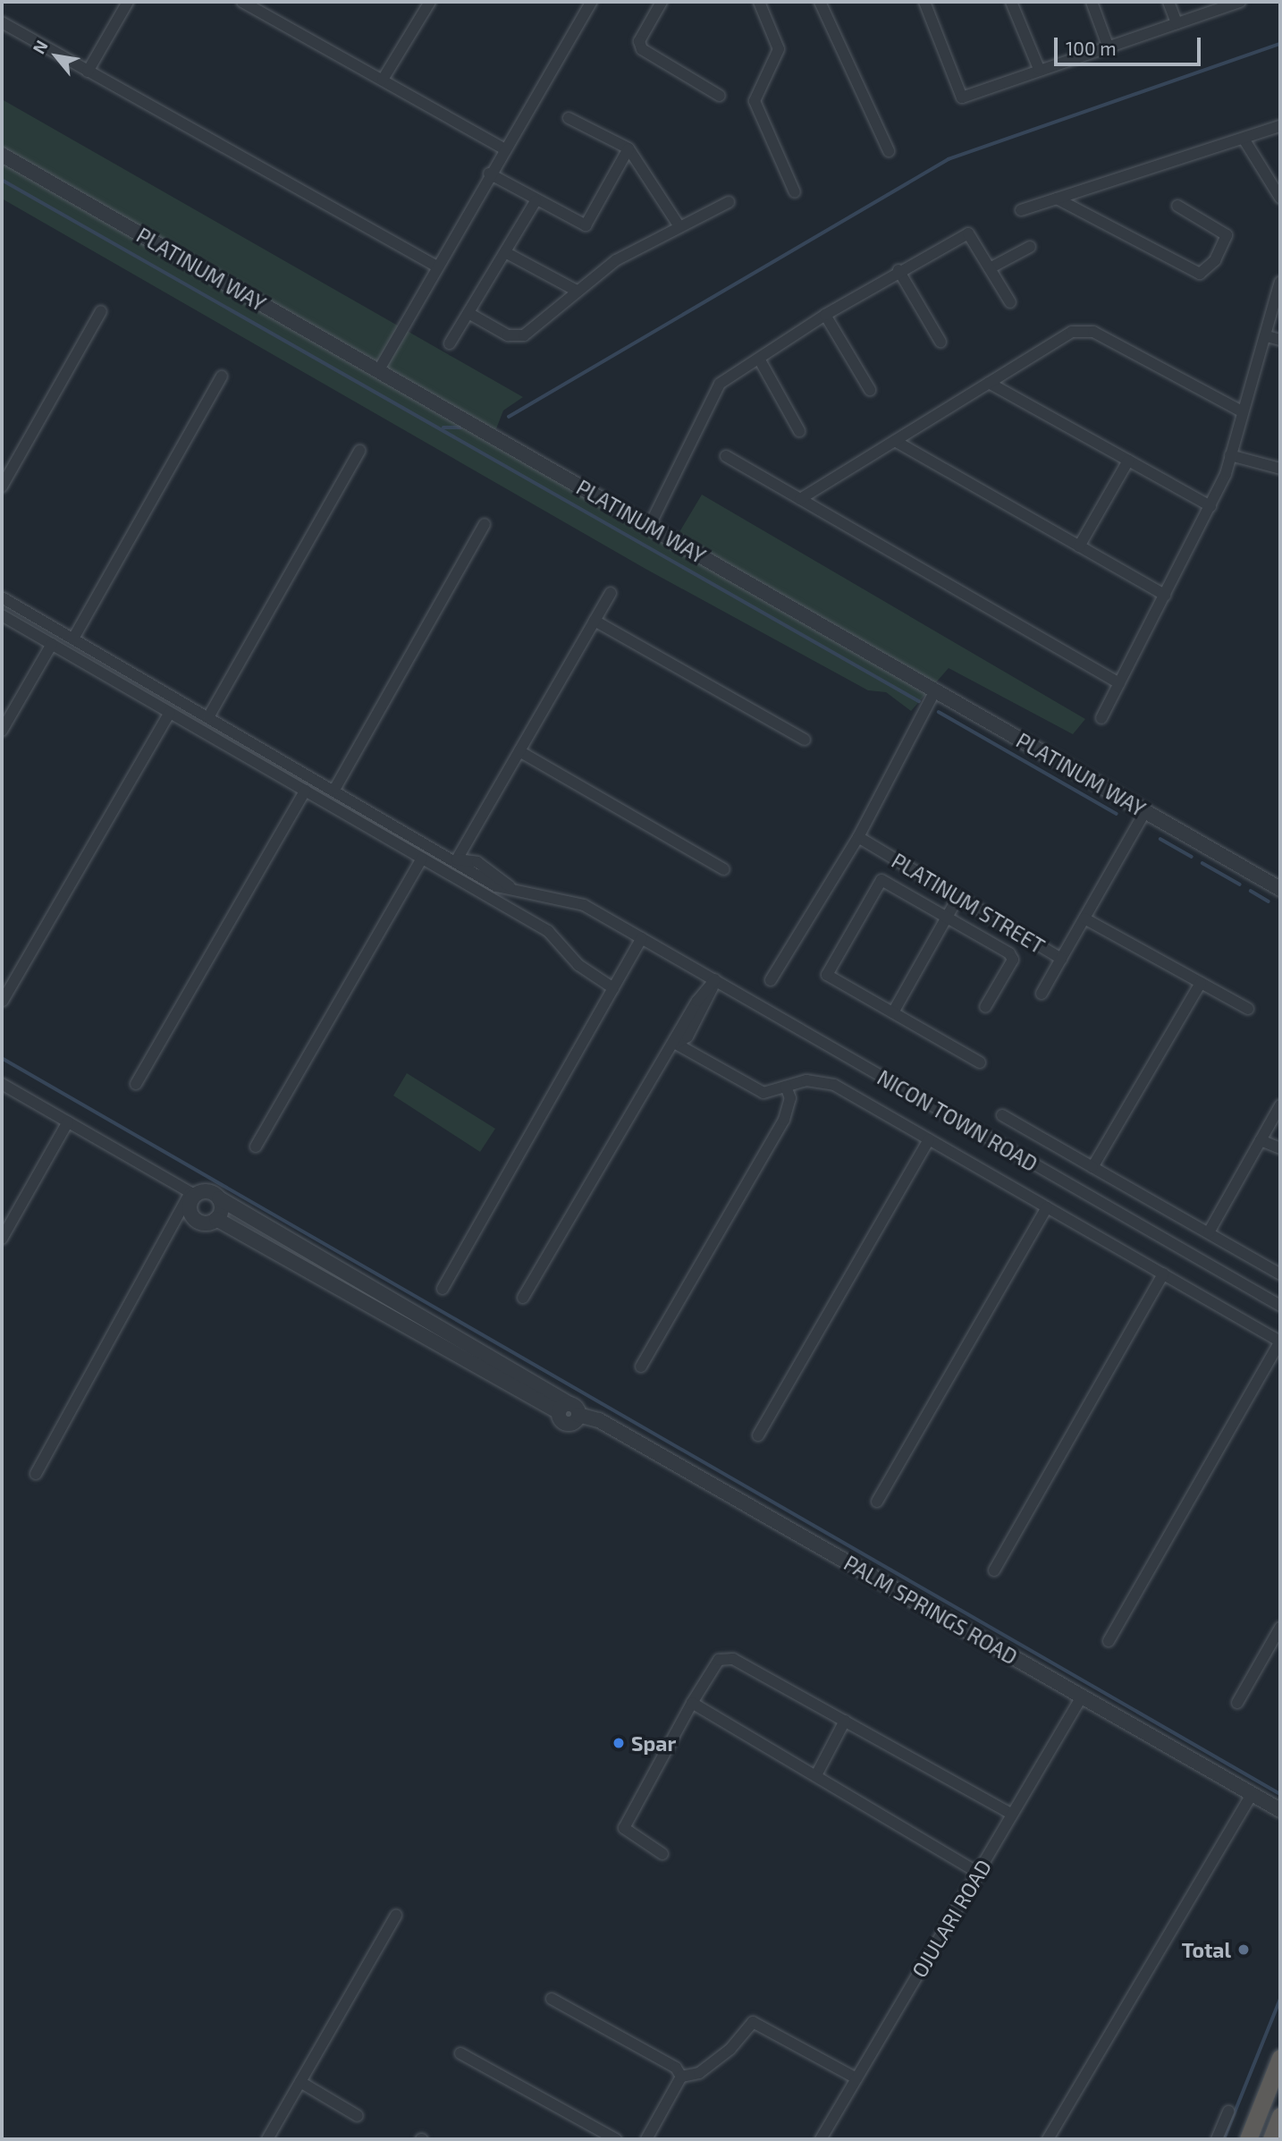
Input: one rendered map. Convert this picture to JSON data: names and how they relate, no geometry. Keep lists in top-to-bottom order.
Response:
{
  "streets": {
    "street": [
      "PLATINUM WAY",
      "PLATINUM STREET",
      "NICON TOWN ROAD",
      "PALM SPRINGS ROAD",
      "OJULARI ROAD"
    ]
  },
  "crossings": [
    ["PLATINUM WAY", "PLATINUM STREET"],
    ["PALM SPRINGS ROAD", "OJULARI ROAD"]
  ],
  "places": ["Spar", "Total"],
  "scale_bar": "100 m",
  "north": "top left"
}
